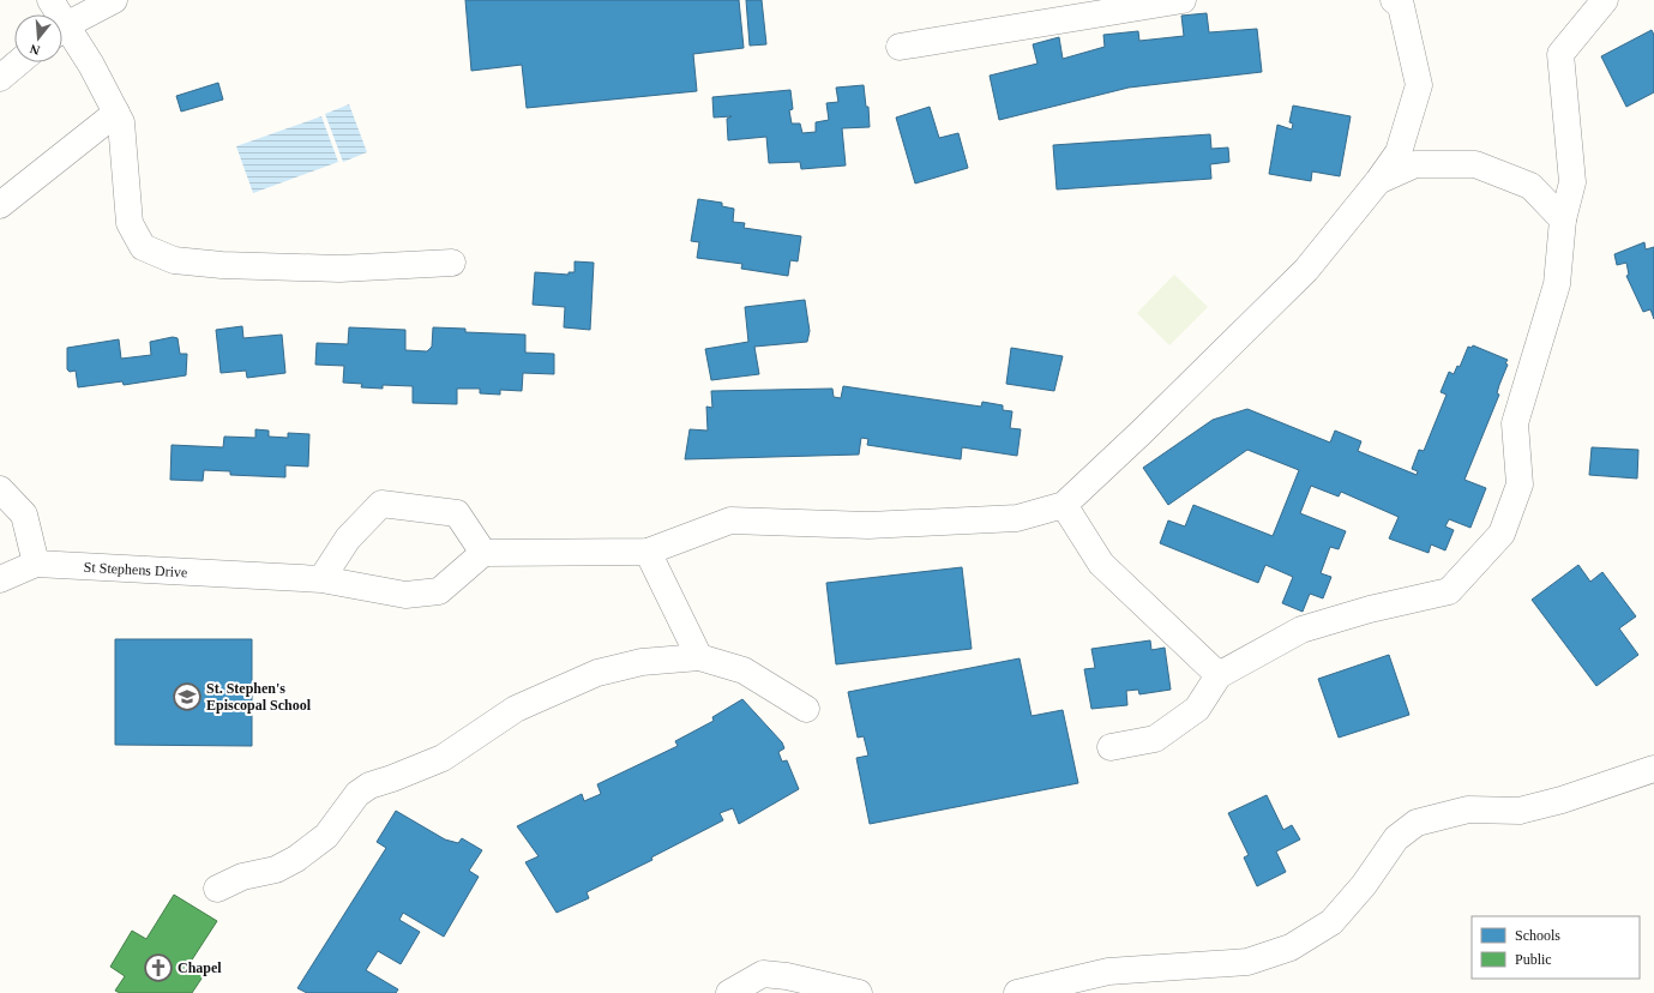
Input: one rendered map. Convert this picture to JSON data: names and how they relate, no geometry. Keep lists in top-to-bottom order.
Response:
{
  "streets": {
    "street": ["St Stephens Drive"]
  },
  "places": {
    "school or university": ["St. Stephen's Episcopal School"],
    "church": ["Chapel"]
  },
  "legend": ["Schools", "Public"],
  "north": "bottom"
}
